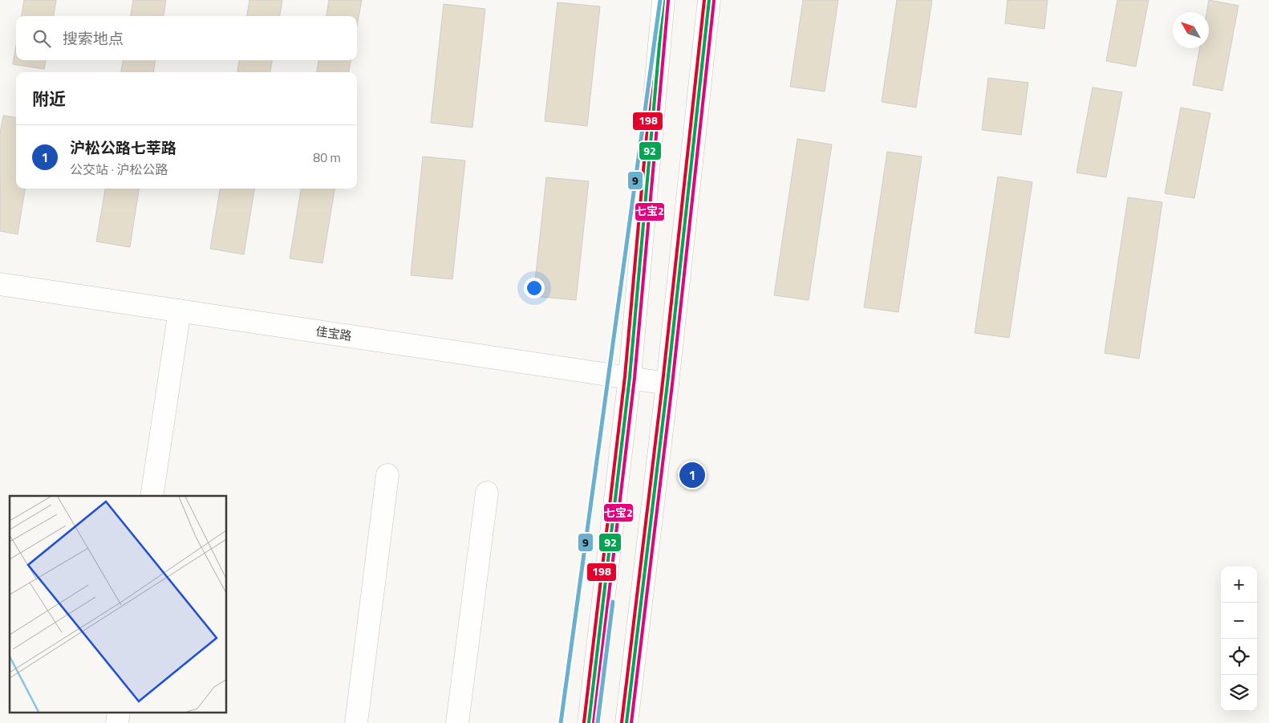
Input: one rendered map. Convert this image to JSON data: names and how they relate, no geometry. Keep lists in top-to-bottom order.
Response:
{
  "streets": {
    "main road": ["佳宝路"]
  },
  "lines": [
    "transit line 9",
    "transit line 92",
    "transit line 198",
    "transit line 七宝2"
  ],
  "north": "top left",
  "page": {
    "search": "搜索地点",
    "heading": "附近",
    "list": [
      {
        "mark": "1",
        "name": "沪松公路七莘路",
        "note": "公交站 · 沪松公路",
        "value": "80 m"
      }
    ],
    "pins": "1",
    "map_buttons": ["+", "−"]
  }
}
